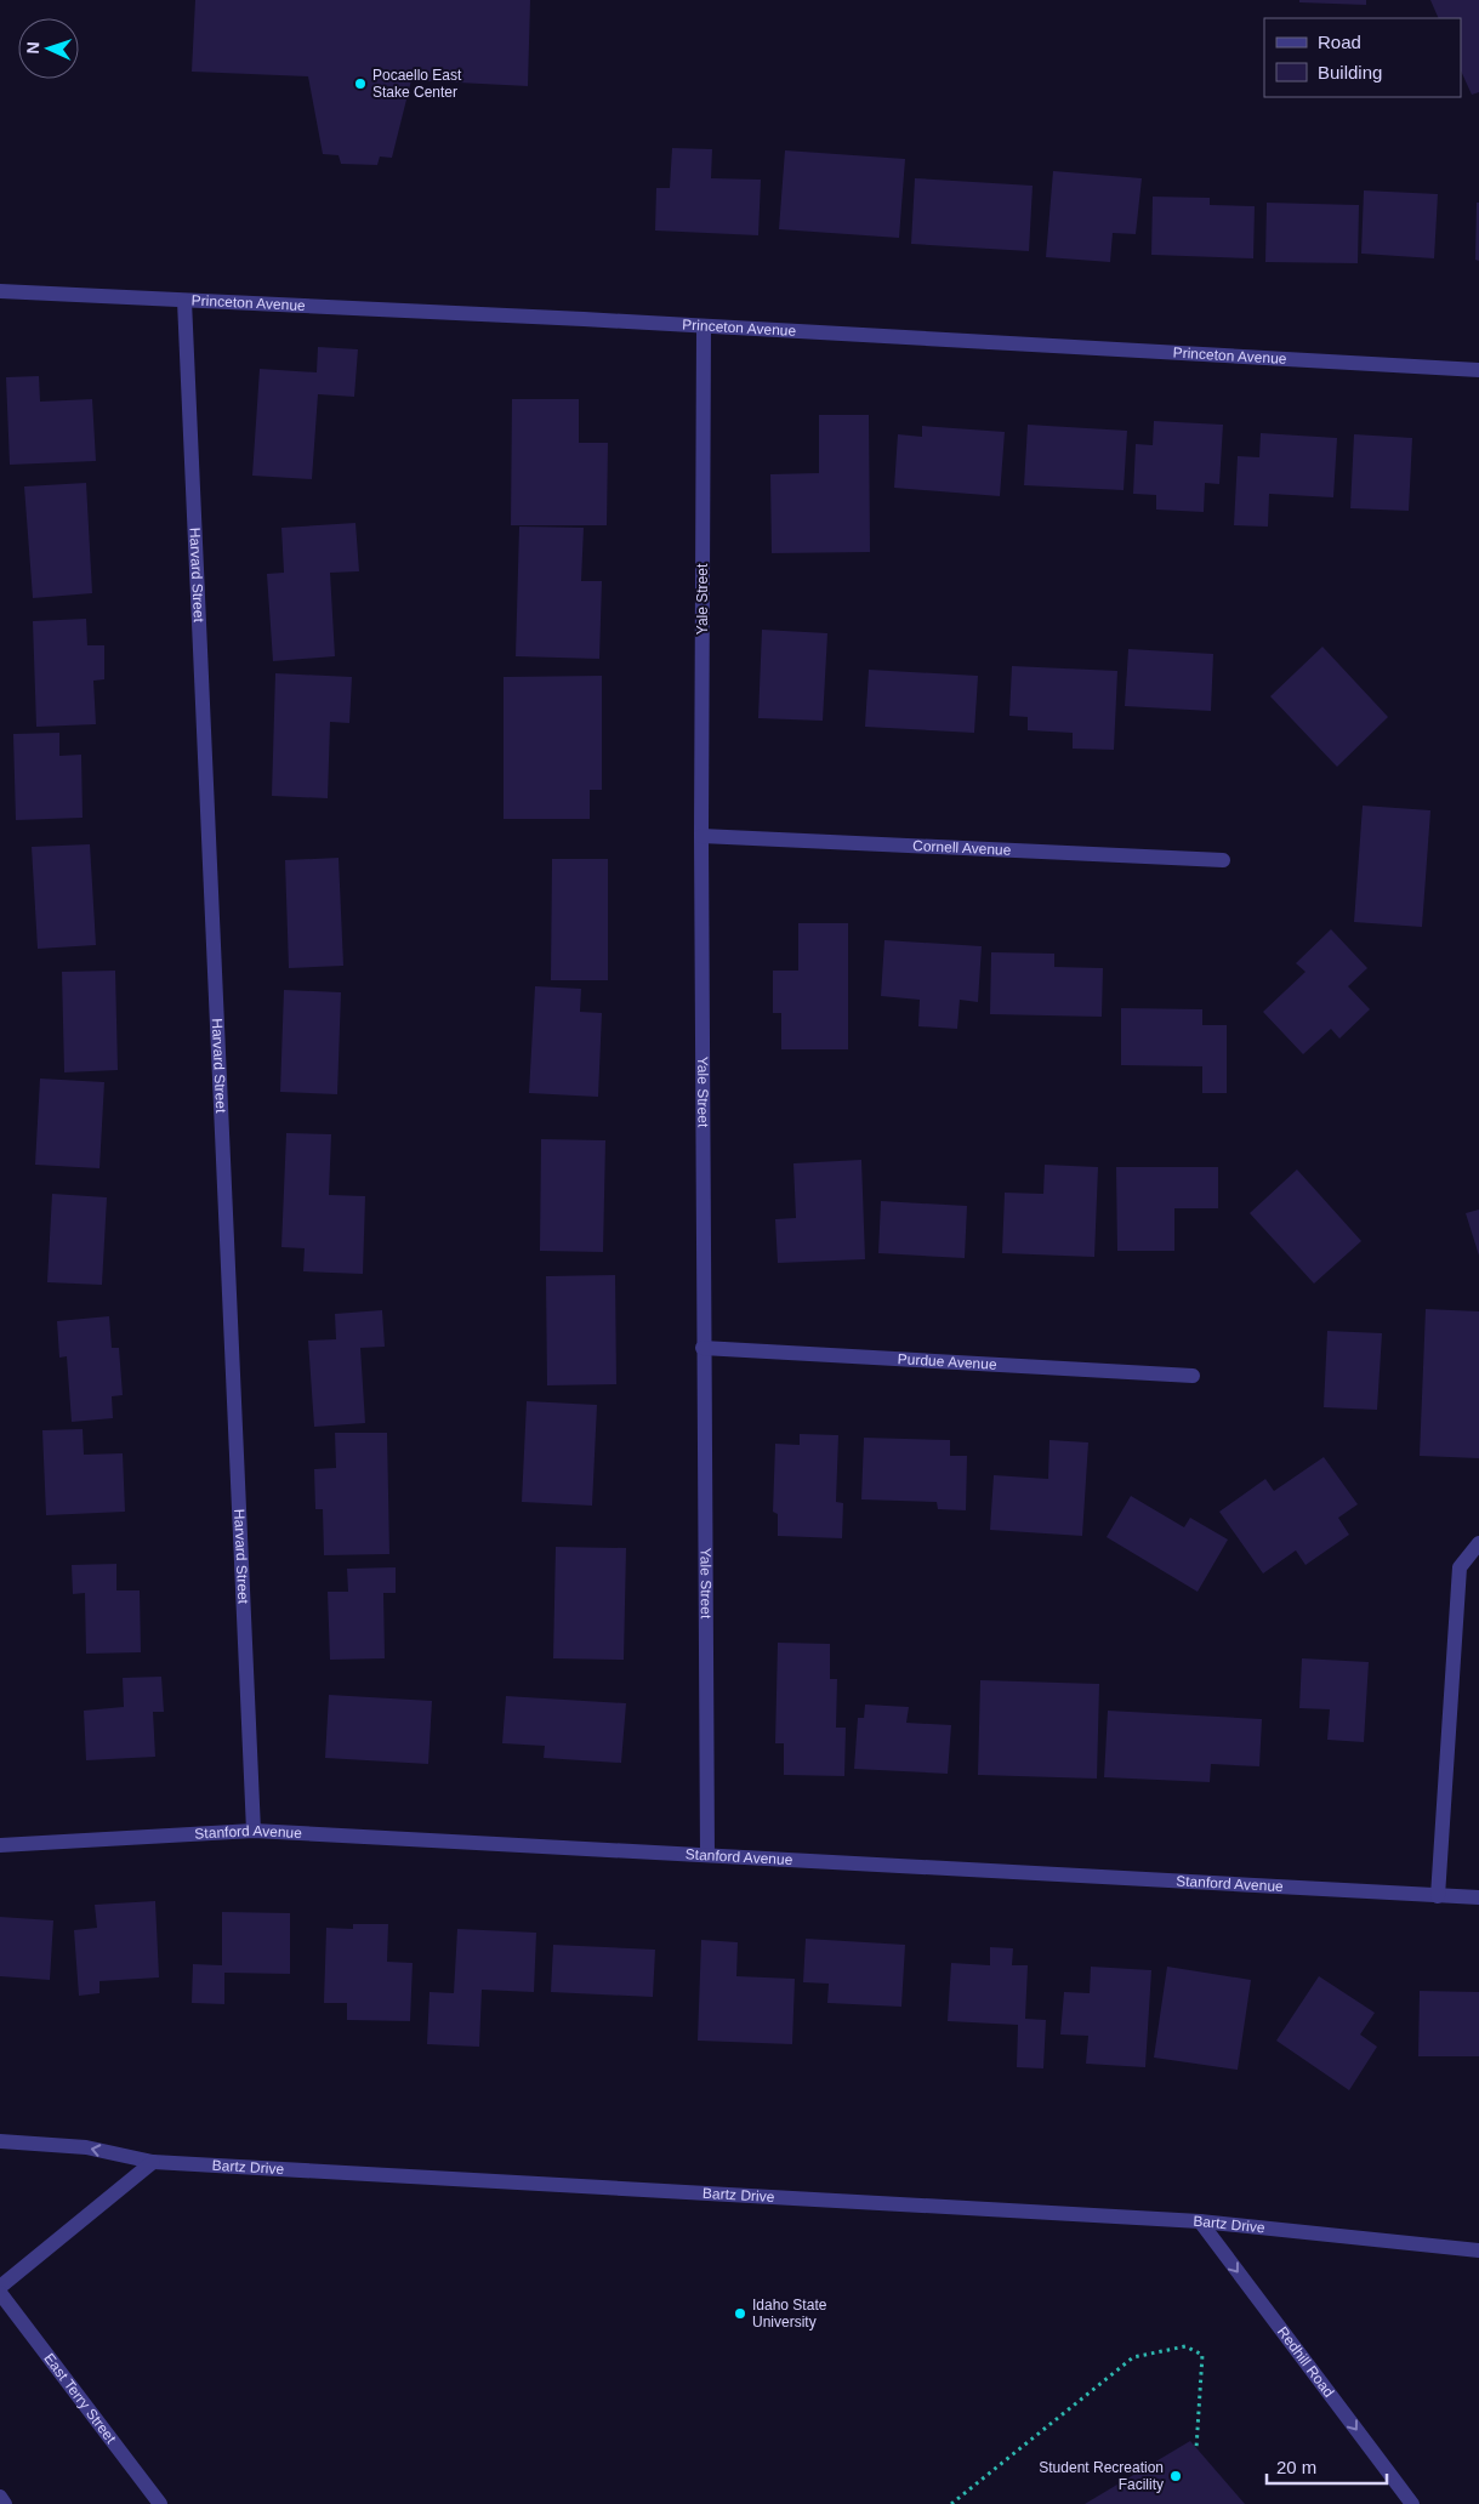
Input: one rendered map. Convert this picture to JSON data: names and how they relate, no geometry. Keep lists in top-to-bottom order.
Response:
{
  "streets": {
    "street": [
      "Princeton Avenue",
      "Harvard Street",
      "Yale Street",
      "Cornell Avenue",
      "Purdue Avenue",
      "Stanford Avenue",
      "Bartz Drive",
      "Redhill Road",
      "East Terry Street"
    ]
  },
  "crossings": [
    ["Princeton Avenue", "Harvard Street"],
    ["Princeton Avenue", "Yale Street"],
    ["Harvard Street", "Stanford Avenue"],
    ["Yale Street", "Cornell Avenue"],
    ["Yale Street", "Purdue Avenue"],
    ["Yale Street", "Stanford Avenue"],
    ["Bartz Drive", "Redhill Road"]
  ],
  "one_way": ["Redhill Road"],
  "places": ["Pocaello East Stake Center", "Idaho State University", "Student Recreation Facility"],
  "legend": ["Road", "Building"],
  "scale_bar": "20 m",
  "north": "left"
}
